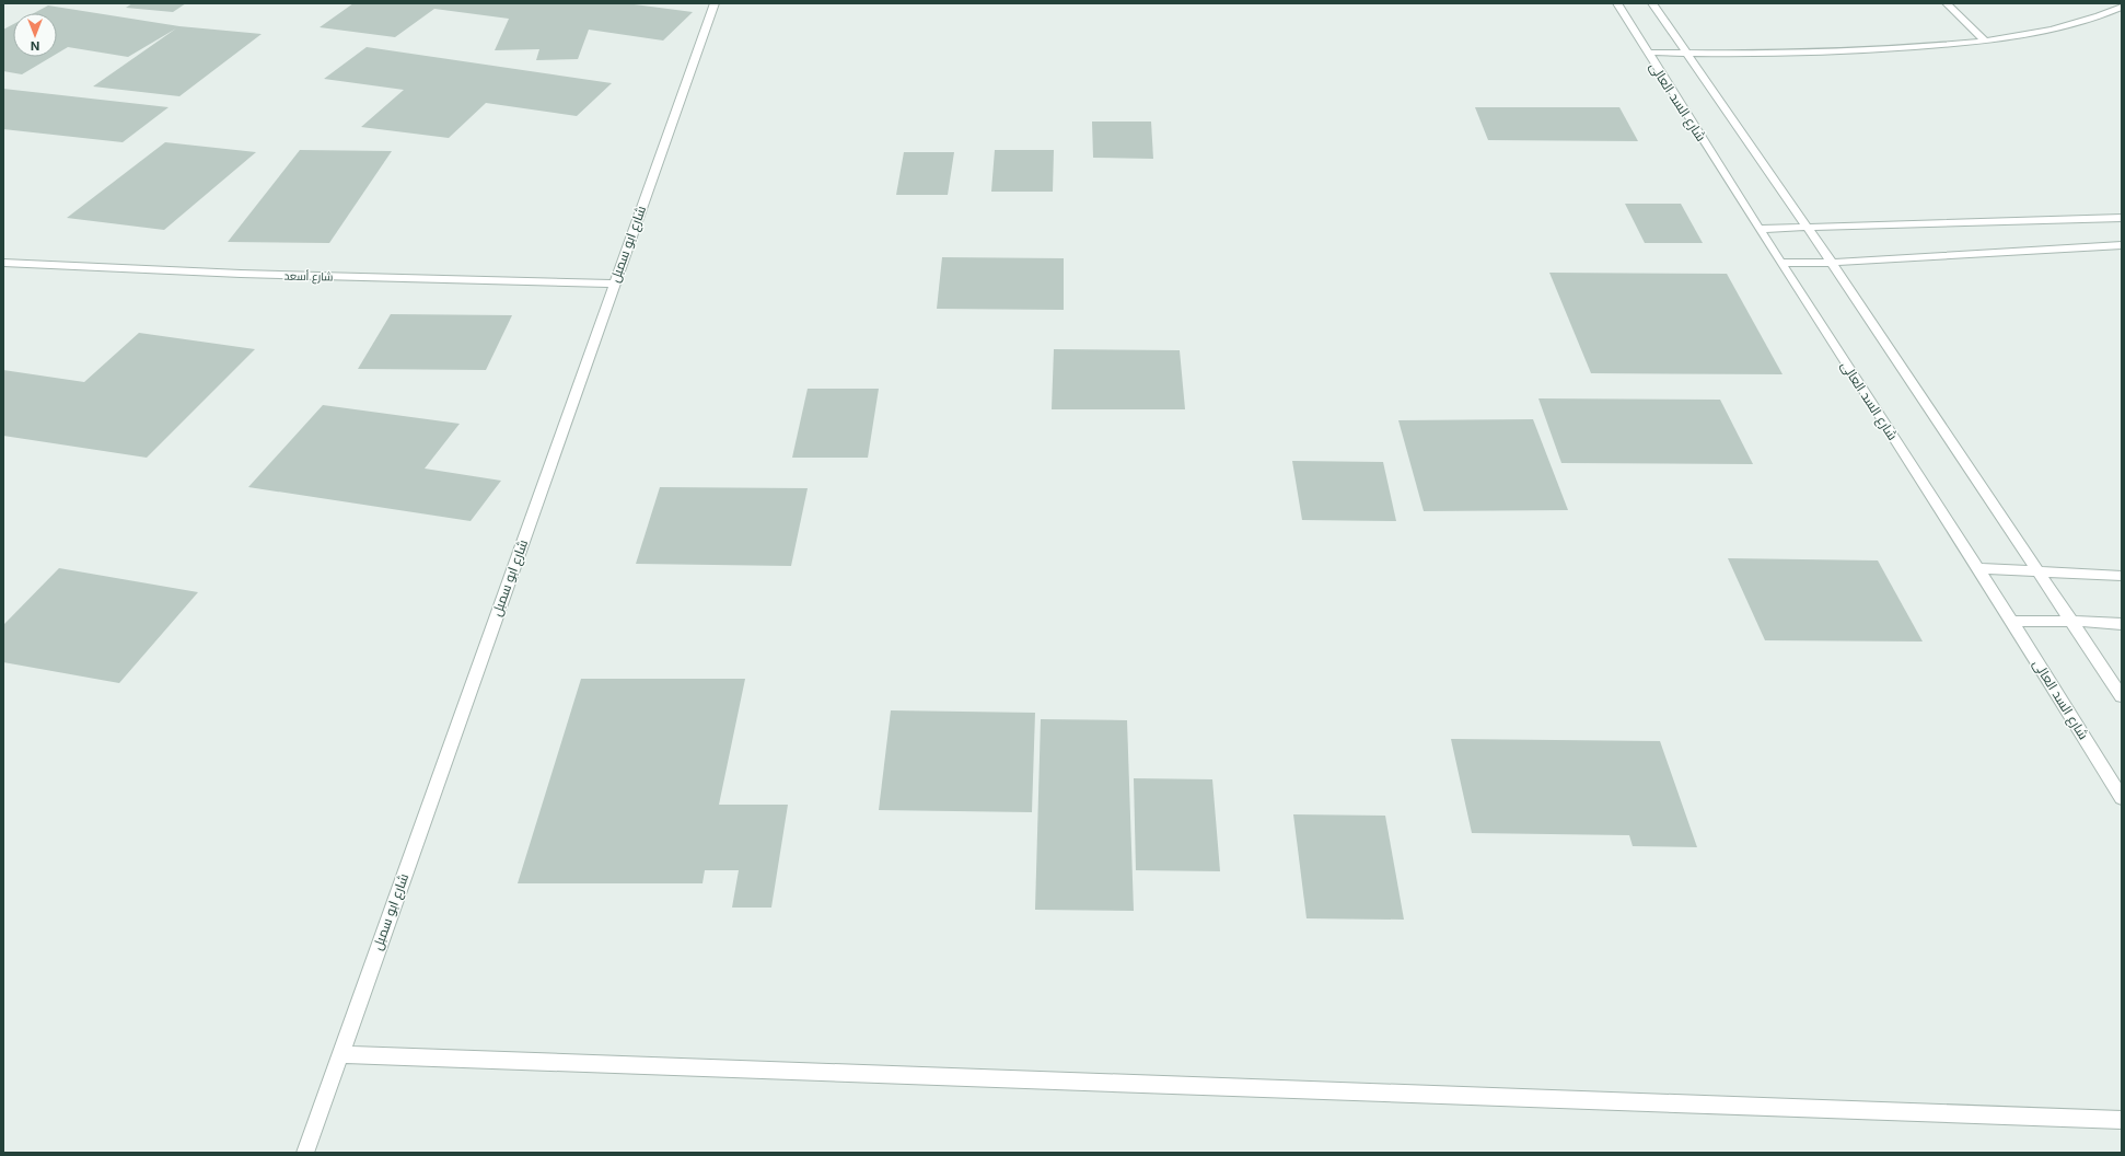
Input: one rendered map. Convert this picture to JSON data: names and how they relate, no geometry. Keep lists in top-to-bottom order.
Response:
{
  "streets": {
    "street": ["شارع السد العالى", "شارع ابو سمبل", "شارع أسعد"]
  },
  "crossings": [
    ["شارع ابو سمبل", "شارع أسعد"]
  ],
  "north": "bottom"
}
